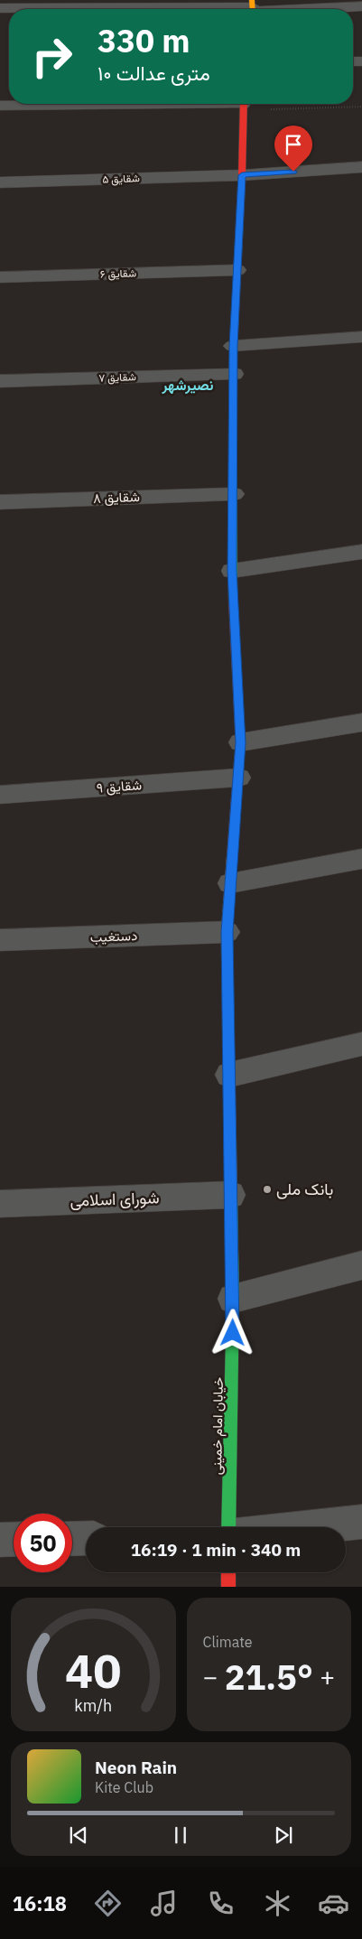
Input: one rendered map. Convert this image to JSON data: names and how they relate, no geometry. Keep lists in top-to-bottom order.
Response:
{
  "streets": {
    "main road": ["خیابان امام خمینی"],
    "street": [
      "شقایق ۵",
      "شقایق ۶",
      "شقایق ۷",
      "شقایق ۸",
      "شقایق ۹",
      "دستغیب",
      "شورای اسلامی"
    ]
  },
  "crossings": [
    ["شقایق ۵", "خیابان امام خمینی"],
    ["شقایق ۶", "خیابان امام خمینی"],
    ["شقایق ۷", "خیابان امام خمینی"],
    ["شقایق ۸", "خیابان امام خمینی"],
    ["شقایق ۹", "خیابان امام خمینی"],
    ["دستغیب", "خیابان امام خمینی"],
    ["شورای اسلامی", "خیابان امام خمینی"]
  ],
  "districts": ["نصیرشهر"],
  "places": ["بانک ملی"],
  "page": {
    "turn": ["330 m", "۱۰ متری عدالت"],
    "limit": "50",
    "trip": "16:19 · 1 min · 340 m",
    "tile": "Climate",
    "heat": ["−", "21.5°", "+"],
    "song": ["Neon Rain", "Kite Club"],
    "tabs": "16:18",
    "gauge": ["40", "km/h"]
  }
}
